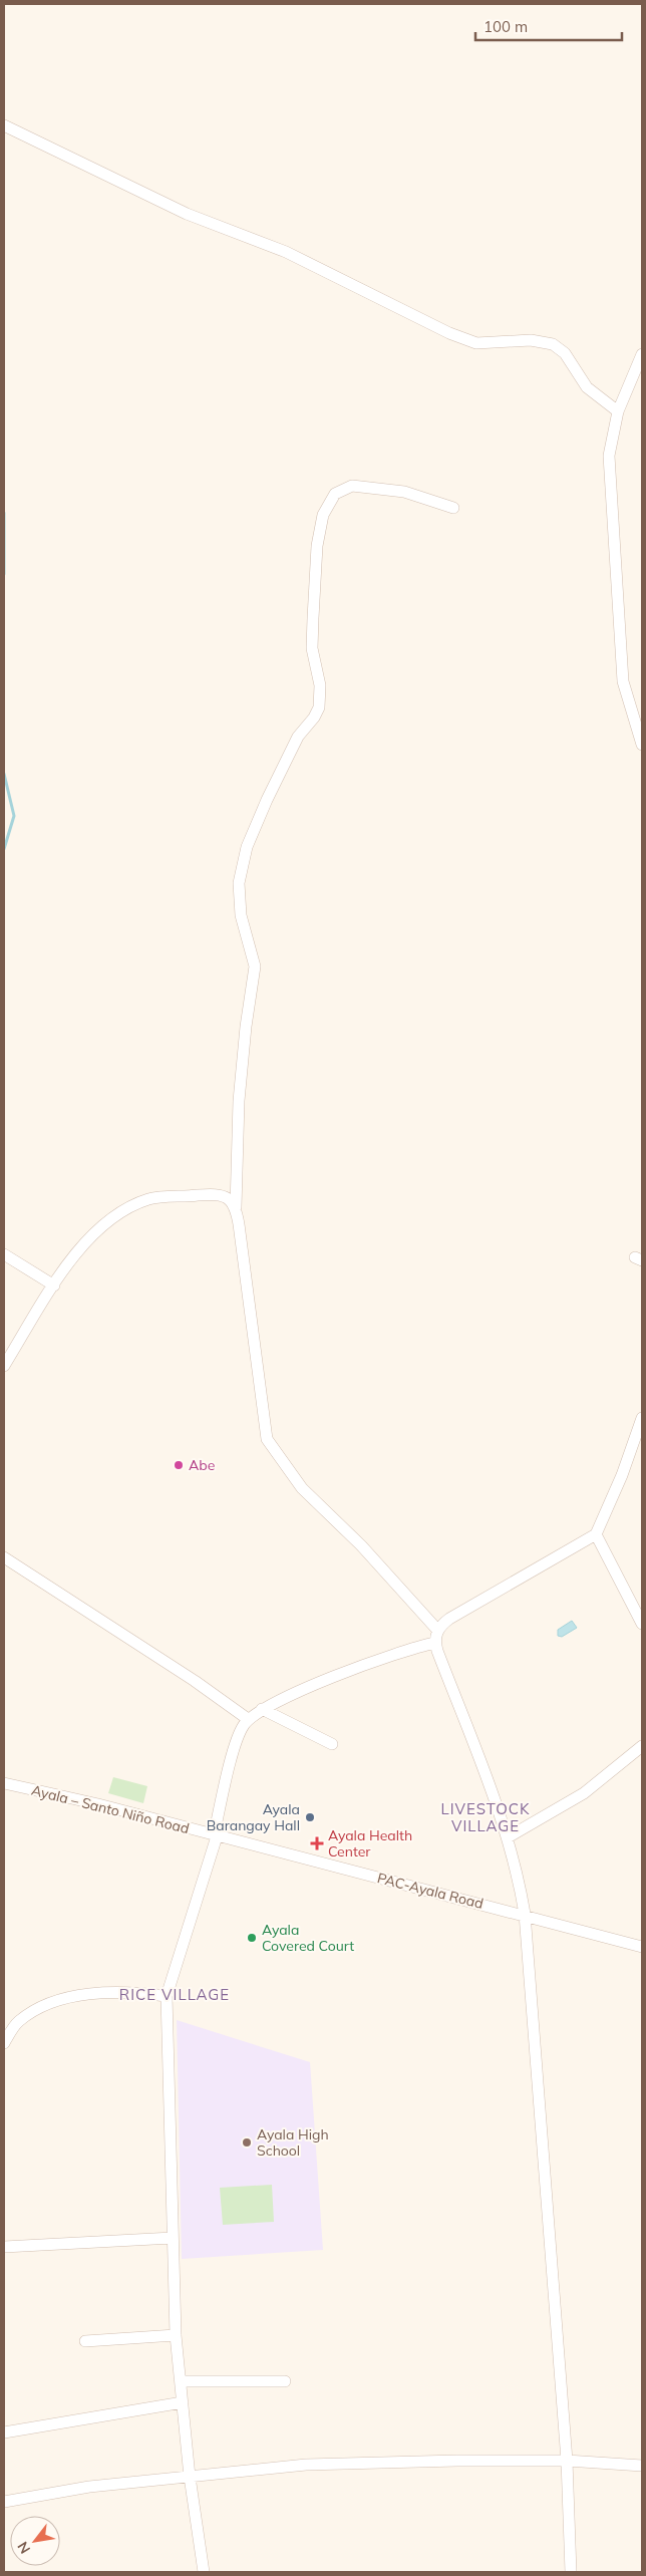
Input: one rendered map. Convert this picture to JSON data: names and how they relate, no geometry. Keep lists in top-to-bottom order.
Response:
{
  "streets": {
    "street": ["Ayala – Santo Niño Road", "PAC-Ayala Road"]
  },
  "crossings": [
    ["Ayala – Santo Niño Road", "PAC-Ayala Road"]
  ],
  "districts": ["LIVESTOCK VILLAGE", "RICE VILLAGE"],
  "places": {
    "other": [
      "Abe",
      "Ayala Barangay Hall",
      "Ayala Covered Court",
      "Ayala High School"
    ],
    "health": ["Ayala Health Center"]
  },
  "scale_bar": "100 m",
  "north": "bottom left"
}
